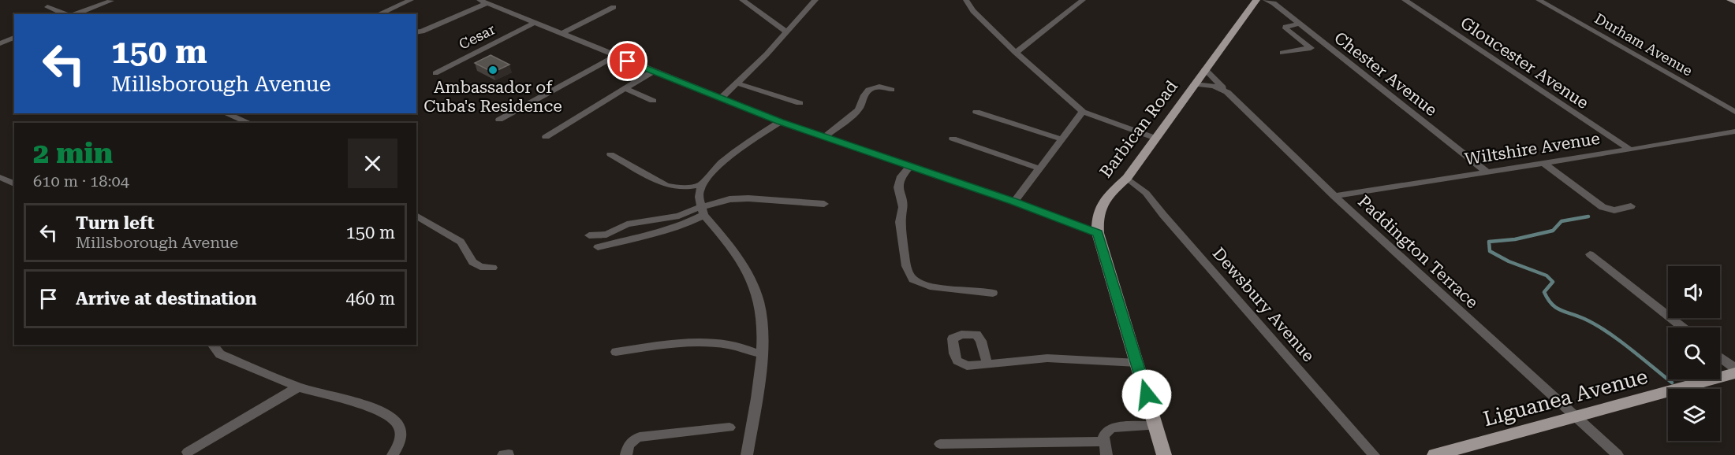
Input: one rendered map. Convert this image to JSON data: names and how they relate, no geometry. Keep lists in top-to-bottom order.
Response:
{
  "streets": {
    "main road": ["Barbican Road", "Liguanea Avenue"],
    "street": [
      "Cesar",
      "Durham Avenue",
      "Gloucester Avenue",
      "Chester Avenue",
      "Wiltshire Avenue",
      "Paddington Terrace",
      "Dewsbury Avenue"
    ]
  },
  "crossings": [
    ["Gloucester Avenue", "Wiltshire Avenue"],
    ["Chester Avenue", "Wiltshire Avenue"],
    ["Barbican Road", "Paddington Terrace"],
    ["Barbican Road", "Dewsbury Avenue"],
    ["Wiltshire Avenue", "Paddington Terrace"],
    ["Paddington Terrace", "Liguanea Avenue"]
  ],
  "places": ["Ambassador of Cuba's Residence"],
  "page": {
    "turn": ["150 m", "Millsborough Avenue"],
    "heading": ["2 min", "610 m · 18:04"],
    "list": [
      {
        "name": "Turn left",
        "note": "Millsborough Avenue",
        "value": "150 m"
      },
      {
        "name": "Arrive at destination",
        "value": "460 m"
      }
    ]
  }
}
